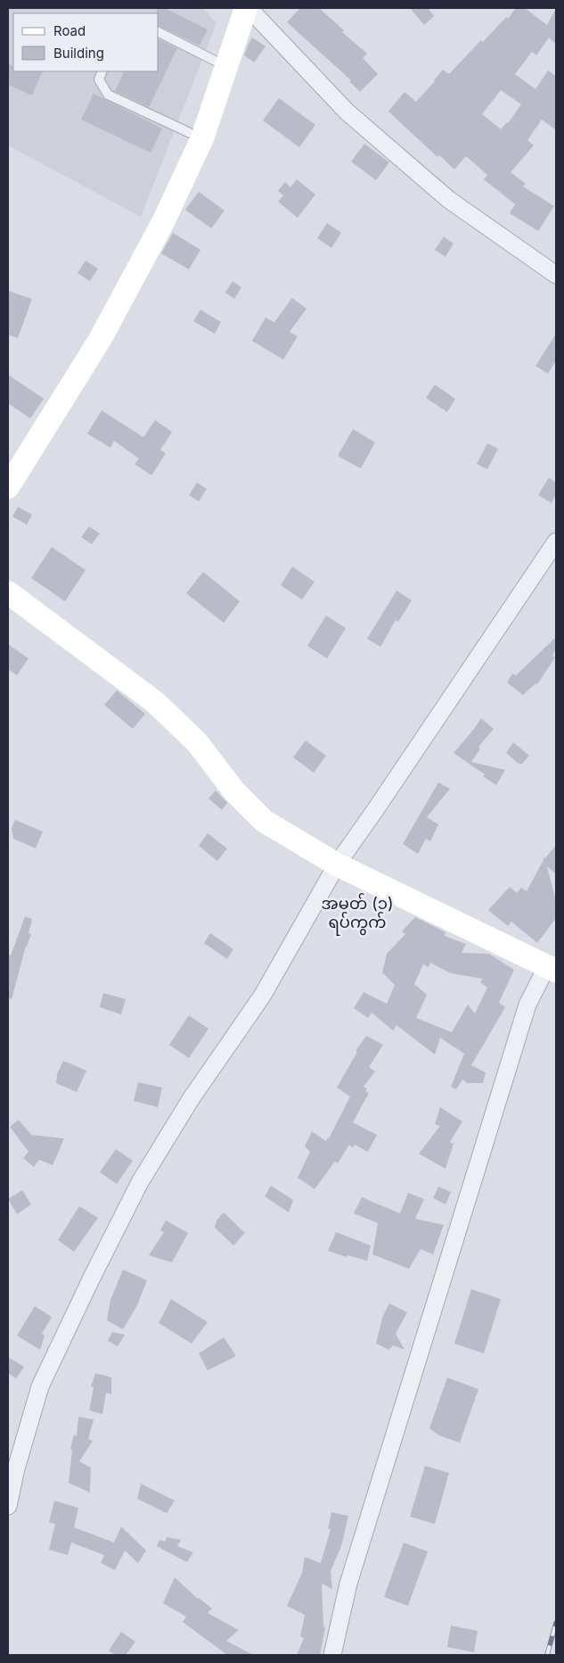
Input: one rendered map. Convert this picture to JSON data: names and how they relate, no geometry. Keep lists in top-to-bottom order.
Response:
{
  "districts": ["အမှတ် (၁) ရပ်ကွက်"],
  "legend": ["Road", "Building"]
}
